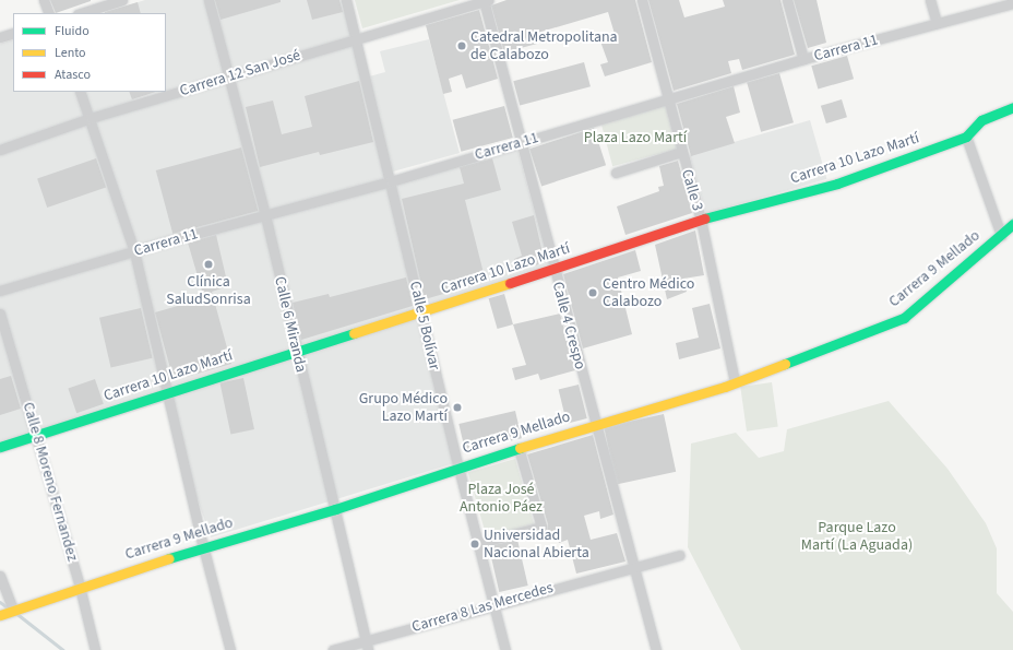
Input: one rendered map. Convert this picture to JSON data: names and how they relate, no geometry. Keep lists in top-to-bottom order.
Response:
{
  "streets": {
    "street": [
      "Carrera 11",
      "Carrera 12 San José",
      "Carrera 10 Lazo Martí",
      "Calle 3",
      "Carrera 9 Mellado",
      "Calle 6 Miranda",
      "Calle 5 Bolívar",
      "Calle 4 Crespo",
      "Calle 8 Moreno Fernandez",
      "Carrera 8 Las Mercedes"
    ]
  },
  "crossings": [
    ["Carrera 11", "Calle 3"],
    ["Carrera 11", "Calle 6 Miranda"],
    ["Carrera 11", "Calle 5 Bolívar"],
    ["Carrera 11", "Calle 4 Crespo"],
    ["Carrera 12 San José", "Calle 6 Miranda"],
    ["Carrera 12 San José", "Calle 5 Bolívar"],
    ["Carrera 12 San José", "Calle 4 Crespo"],
    ["Carrera 10 Lazo Martí", "Calle 3"],
    ["Carrera 10 Lazo Martí", "Calle 6 Miranda"],
    ["Carrera 10 Lazo Martí", "Calle 5 Bolívar"],
    ["Carrera 10 Lazo Martí", "Calle 4 Crespo"],
    ["Carrera 10 Lazo Martí", "Calle 8 Moreno Fernandez"],
    ["Calle 3", "Carrera 9 Mellado"],
    ["Carrera 9 Mellado", "Calle 6 Miranda"],
    ["Carrera 9 Mellado", "Calle 5 Bolívar"],
    ["Carrera 9 Mellado", "Calle 4 Crespo"],
    ["Carrera 9 Mellado", "Calle 8 Moreno Fernandez"],
    ["Calle 6 Miranda", "Carrera 8 Las Mercedes"],
    ["Calle 5 Bolívar", "Carrera 8 Las Mercedes"],
    ["Calle 4 Crespo", "Carrera 8 Las Mercedes"]
  ],
  "parks": ["Plaza Lazo Martí", "Plaza José Antonio Páez", "Parque Lazo Martí (La Aguada)"],
  "places": [
    "Catedral Metropolitana de Calabozo",
    "Clínica SaludSonrisa",
    "Centro Médico Calabozo",
    "Grupo Médico Lazo Martí",
    "Universidad Nacional Abierta"
  ],
  "legend": ["Fluido", "Lento", "Atasco"]
}
